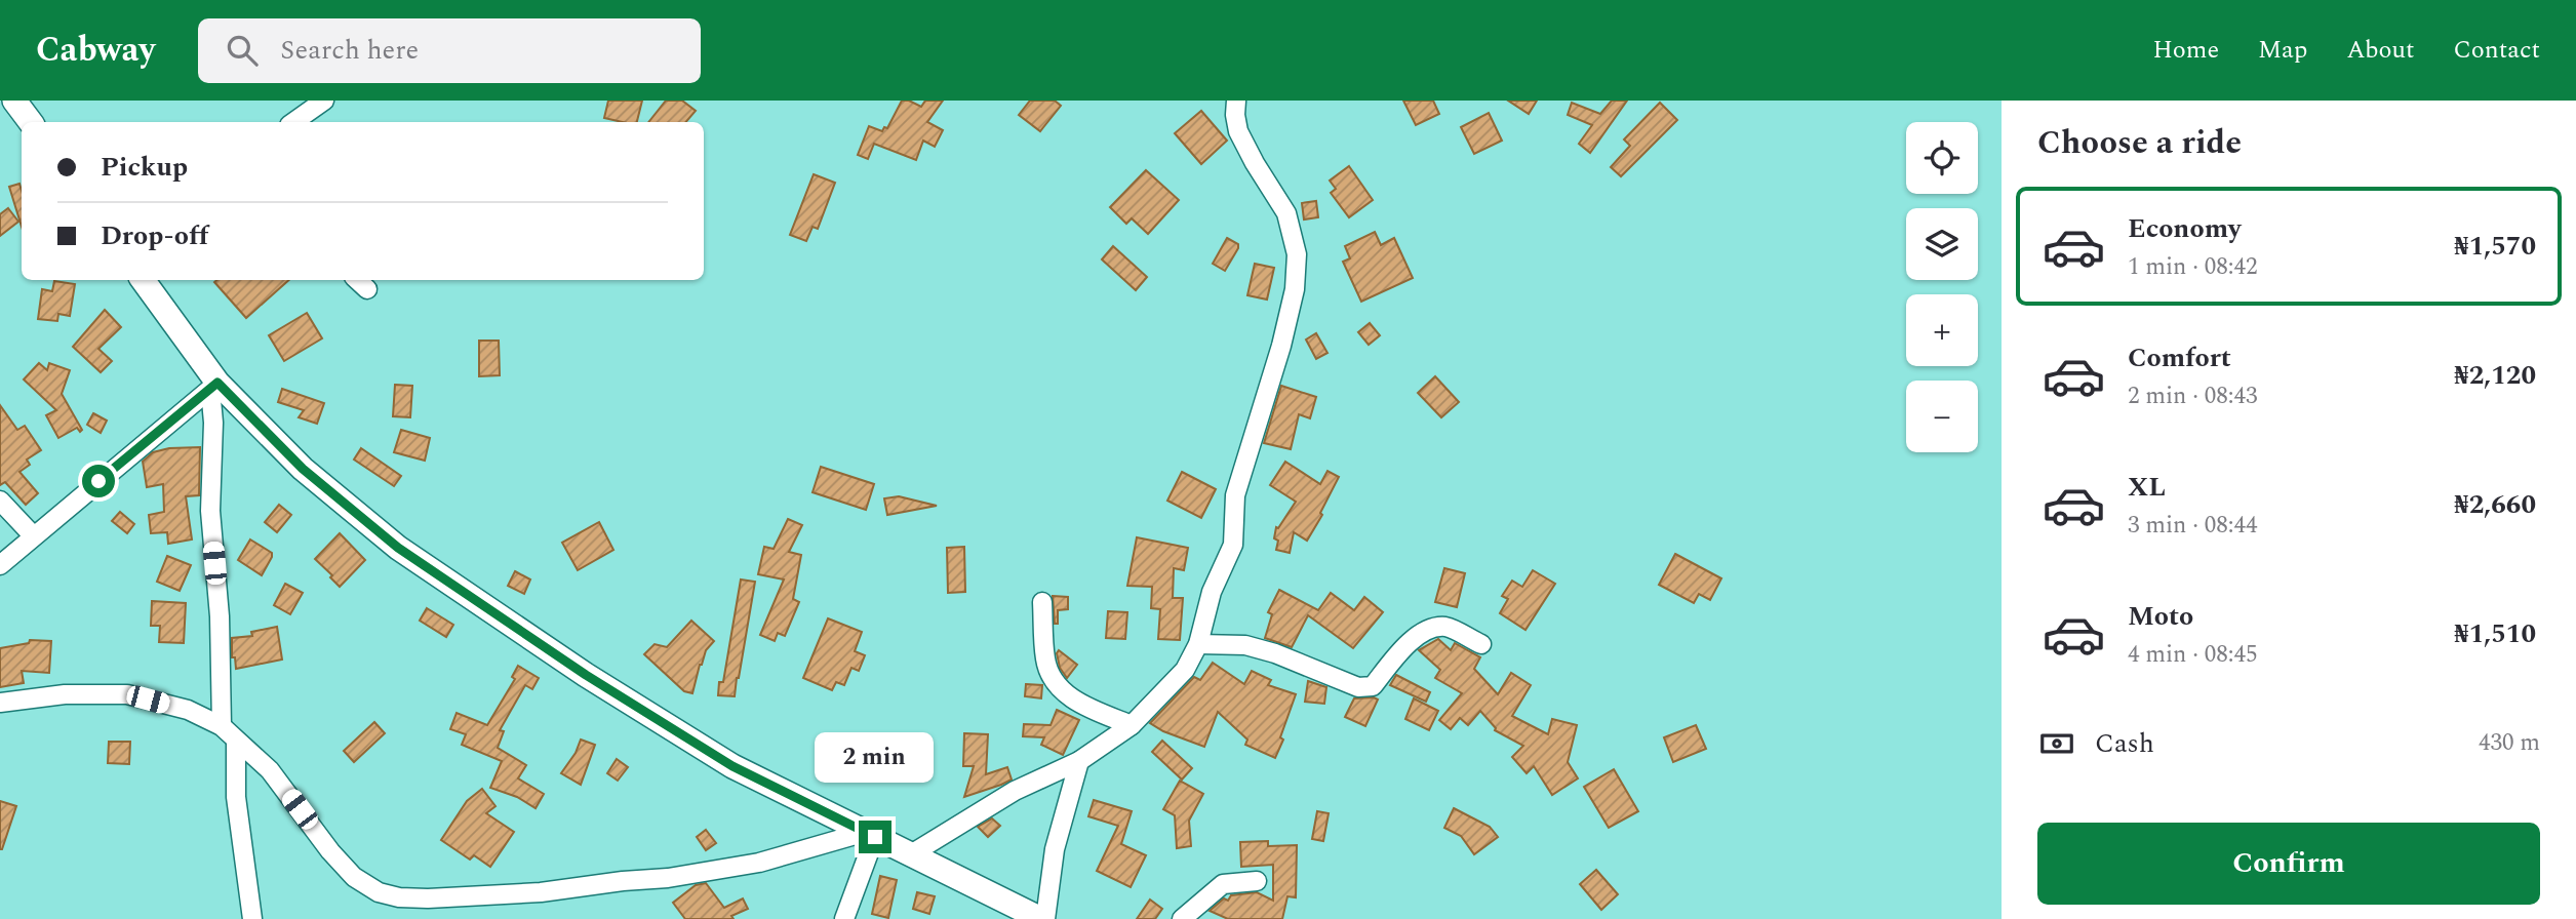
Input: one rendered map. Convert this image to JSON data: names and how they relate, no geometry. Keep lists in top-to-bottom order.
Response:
{
  "page": {
    "header": "Cabway",
    "search": "Search here",
    "nav": [
      "Home",
      "Map",
      "About",
      "Contact"
    ],
    "heading": "Choose a ride",
    "map_buttons": ["+", "−"],
    "banner": ["Pickup", "Drop-off"],
    "list": [
      {
        "name": "Economy",
        "note": "1 min · 08:42",
        "value": "₦1,570"
      },
      {
        "name": "Comfort",
        "note": "2 min · 08:43",
        "value": "₦2,120"
      },
      {
        "name": "XL",
        "note": "3 min · 08:44",
        "value": "₦2,660"
      },
      {
        "name": "Moto",
        "note": "4 min · 08:45",
        "value": "₦1,510"
      }
    ],
    "pay": ["Cash", "430 m"],
    "bubble": "2 min",
    "buttons": "Confirm"
  }
}
